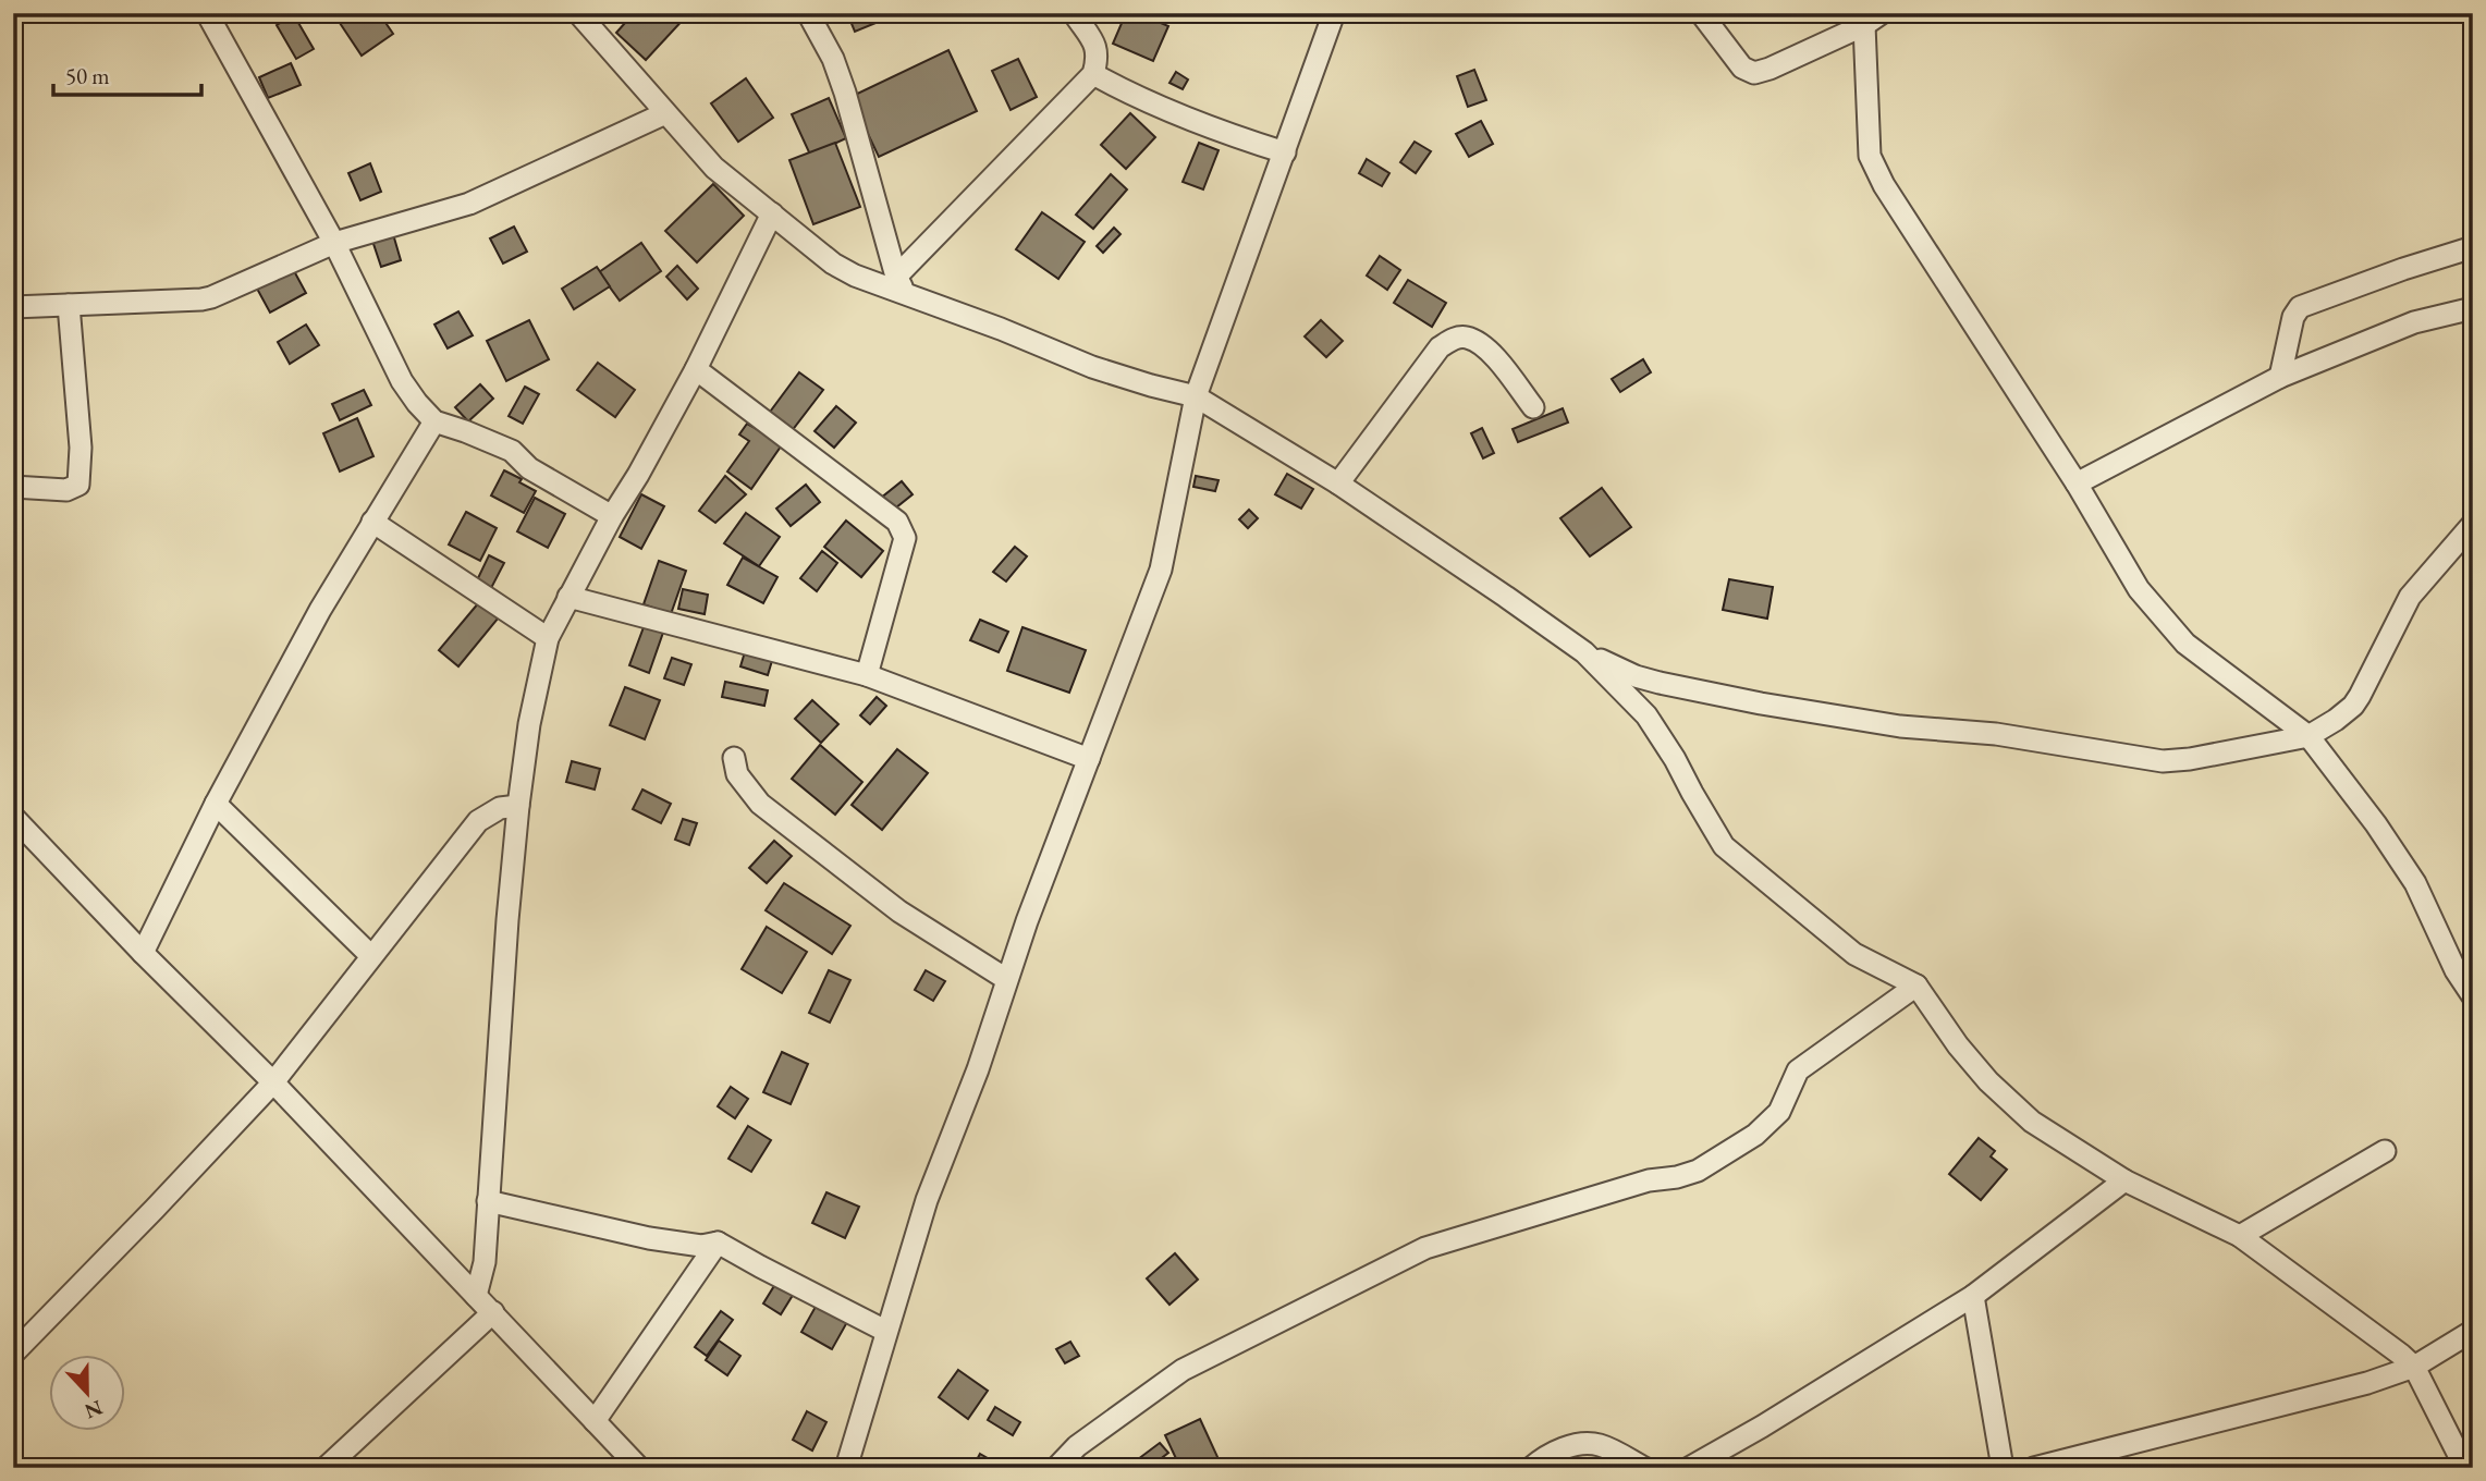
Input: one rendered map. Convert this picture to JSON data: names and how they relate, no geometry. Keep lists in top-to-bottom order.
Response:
{
  "scale_bar": "50 m",
  "north": "bottom"
}
